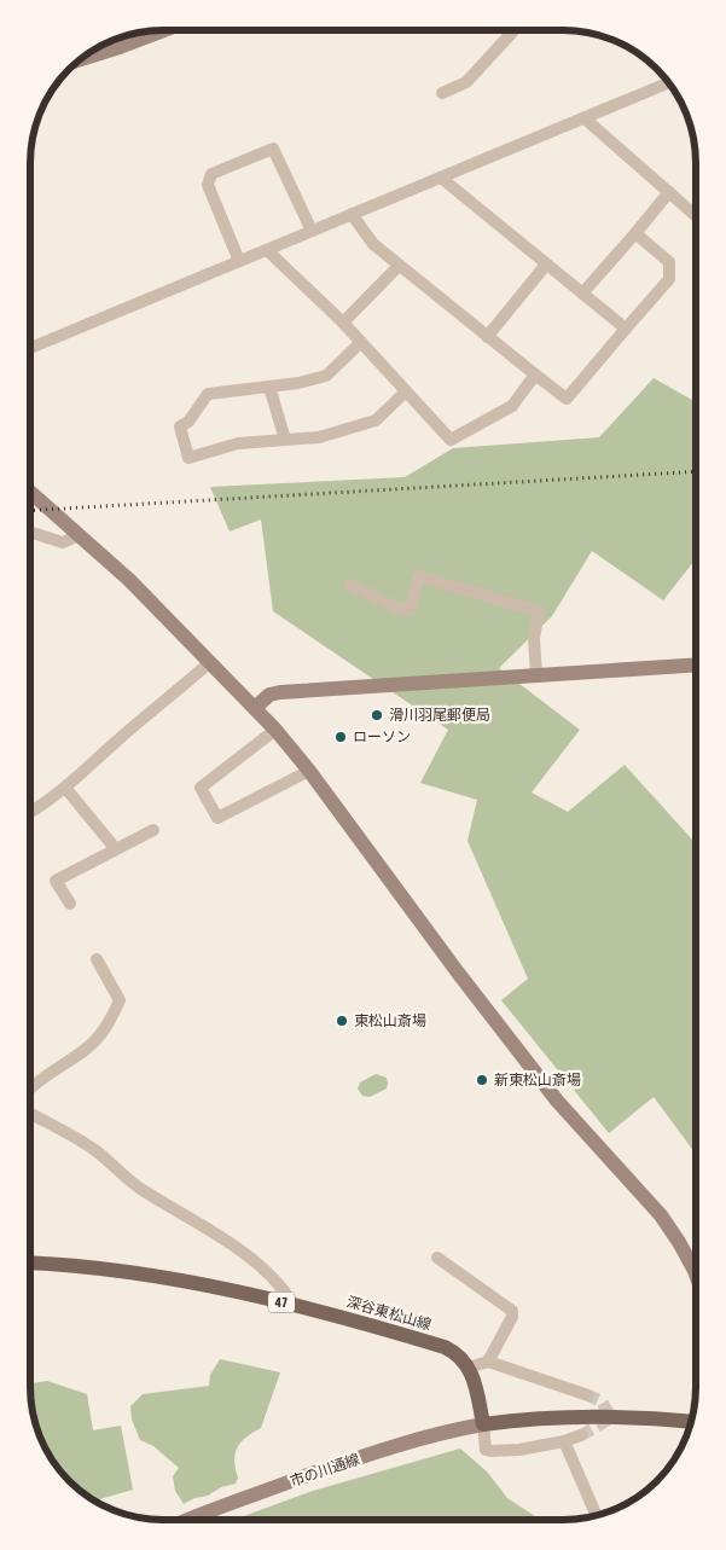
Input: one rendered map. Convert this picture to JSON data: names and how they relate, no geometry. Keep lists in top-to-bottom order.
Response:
{
  "streets": {
    "main road": ["47", "深谷東松山線"],
    "street": ["市の川通線"]
  },
  "places": [
    "滑川羽尾郵便局",
    "ローソン",
    "東松山斎場",
    "新東松山斎場"
  ]
}
